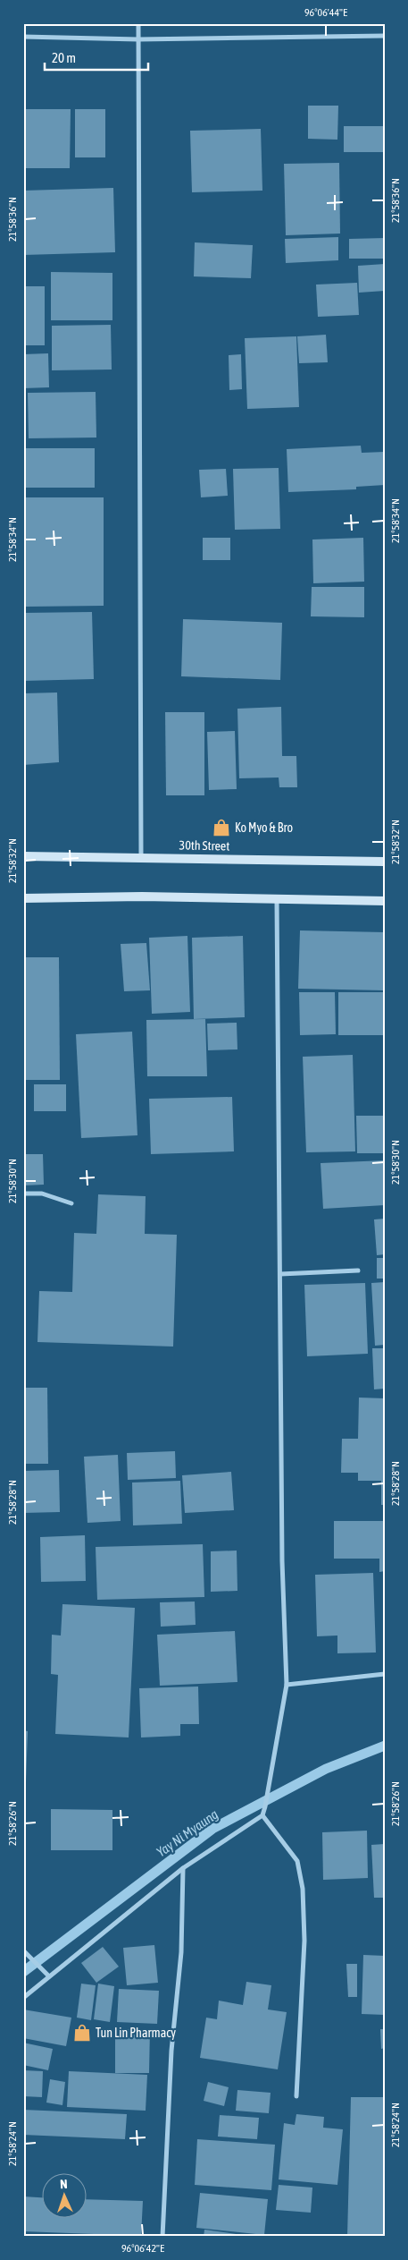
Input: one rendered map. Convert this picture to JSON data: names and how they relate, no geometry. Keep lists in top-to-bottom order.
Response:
{
  "streets": {
    "main road": ["30th Street"]
  },
  "water": ["Yay Ni Myaung"],
  "places": {
    "shop": ["Ko Myo & Bro", "Tun Lin Pharmacy"]
  },
  "scale_bar": "20 m",
  "north": "top",
  "coordinates": [
    "96°06'44\"E",
    "21°58'36\"N",
    "21°58'34\"N",
    "21°58'32\"N",
    "21°58'30\"N",
    "21°58'28\"N",
    "21°58'26\"N",
    "21°58'24\"N",
    "96°06'42\"E"
  ]
}
